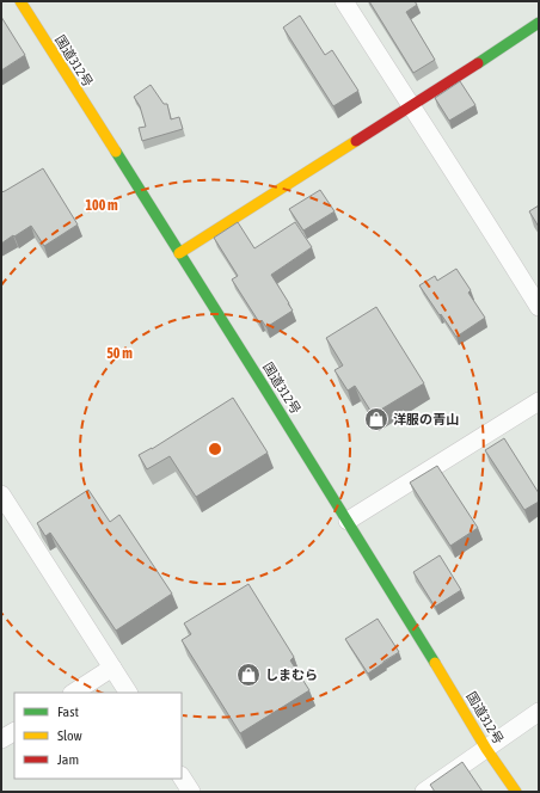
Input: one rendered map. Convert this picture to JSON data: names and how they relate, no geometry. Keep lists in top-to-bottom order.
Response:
{
  "streets": {
    "main road": ["国道312号"]
  },
  "places": {
    "shop": ["洋服の青山", "しまむら"]
  },
  "legend": ["Fast", "Slow", "Jam"],
  "rings": ["100 m", "50 m"]
}
